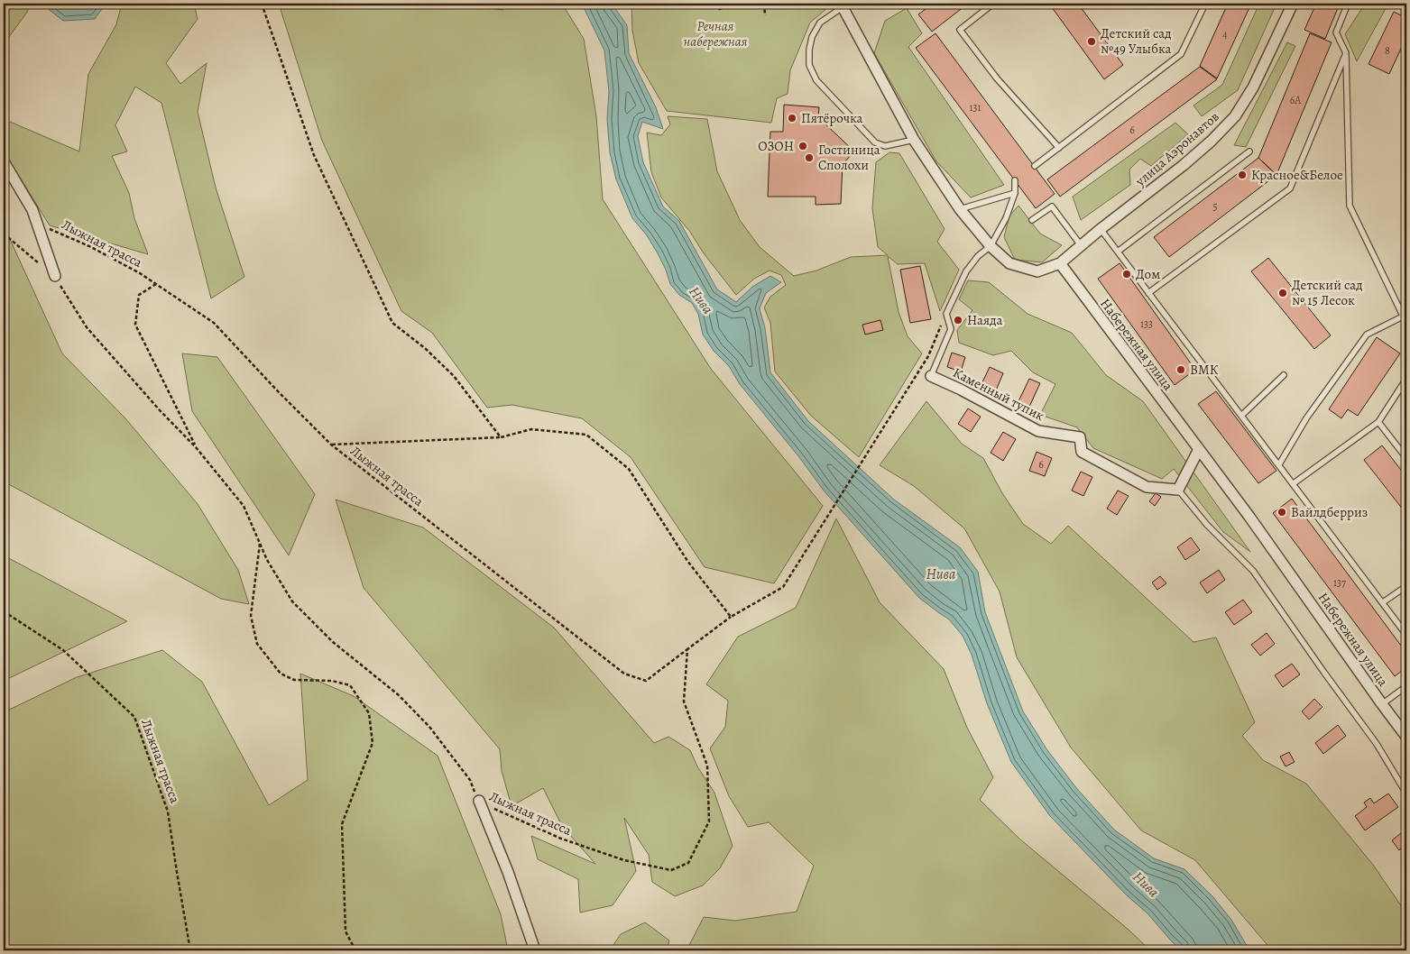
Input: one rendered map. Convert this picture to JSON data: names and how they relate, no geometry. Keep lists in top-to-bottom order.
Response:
{
  "streets": {
    "street": ["улица Аэронавтов", "Набережная улица", "Каменный тупик"],
    "path": ["Лыжная трасса"]
  },
  "crossings": [
    ["улица Аэронавтов", "Набережная улица"]
  ],
  "water": ["Нива"],
  "parks": ["Речная набережная"],
  "places": [
    "Детский сад №49 Улыбка",
    "Пятёрочка",
    "ОЗОН",
    "Гостиница Сполохи",
    "Красное&Белое",
    "Дом",
    "Детский сад № 15 Лесок",
    "Наяда",
    "ВМК",
    "Вайлдберриз"
  ],
  "house_numbers": [
    "4",
    "8",
    "6А",
    "131",
    "6",
    "5",
    "133",
    "6",
    "137"
  ]
}
